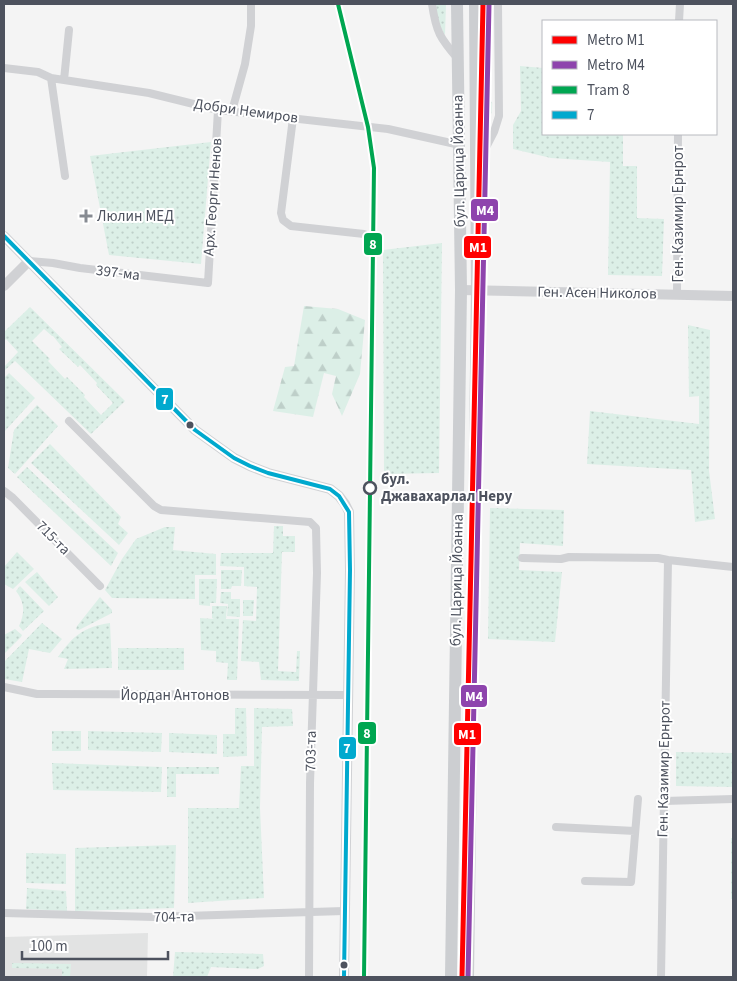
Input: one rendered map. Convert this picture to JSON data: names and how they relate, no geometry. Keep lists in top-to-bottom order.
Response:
{
  "streets": {
    "main road": ["бул. Царица Йоанна"],
    "street": [
      "Добри Немиров",
      "Арх. Георги Ненов",
      "Ген. Казимир Ернрот",
      "397-ма",
      "Ген. Асен Николов",
      "715-та",
      "Йордан Антонов",
      "703-та",
      "704-та"
    ]
  },
  "crossings": [
    ["Добри Немиров", "бул. Царица Йоанна"],
    ["Добри Немиров", "Арх. Георги Ненов"],
    ["бул. Царица Йоанна", "Ген. Асен Николов"],
    ["Арх. Георги Ненов", "397-ма"],
    ["Ген. Казимир Ернрот", "Ген. Асен Николов"],
    ["Йордан Антонов", "703-та"],
    ["703-та", "704-та"]
  ],
  "places": {
    "health": ["Люлин МЕД"],
    "other": ["бул. Джавахарлал Неру"]
  },
  "lines": [
    "metro line M1",
    "metro line M4",
    "tram line 8",
    "transit line 7"
  ],
  "legend": [
    "Metro M1",
    "Metro M4",
    "Tram 8",
    "7"
  ],
  "scale_bar": "100 m"
}
